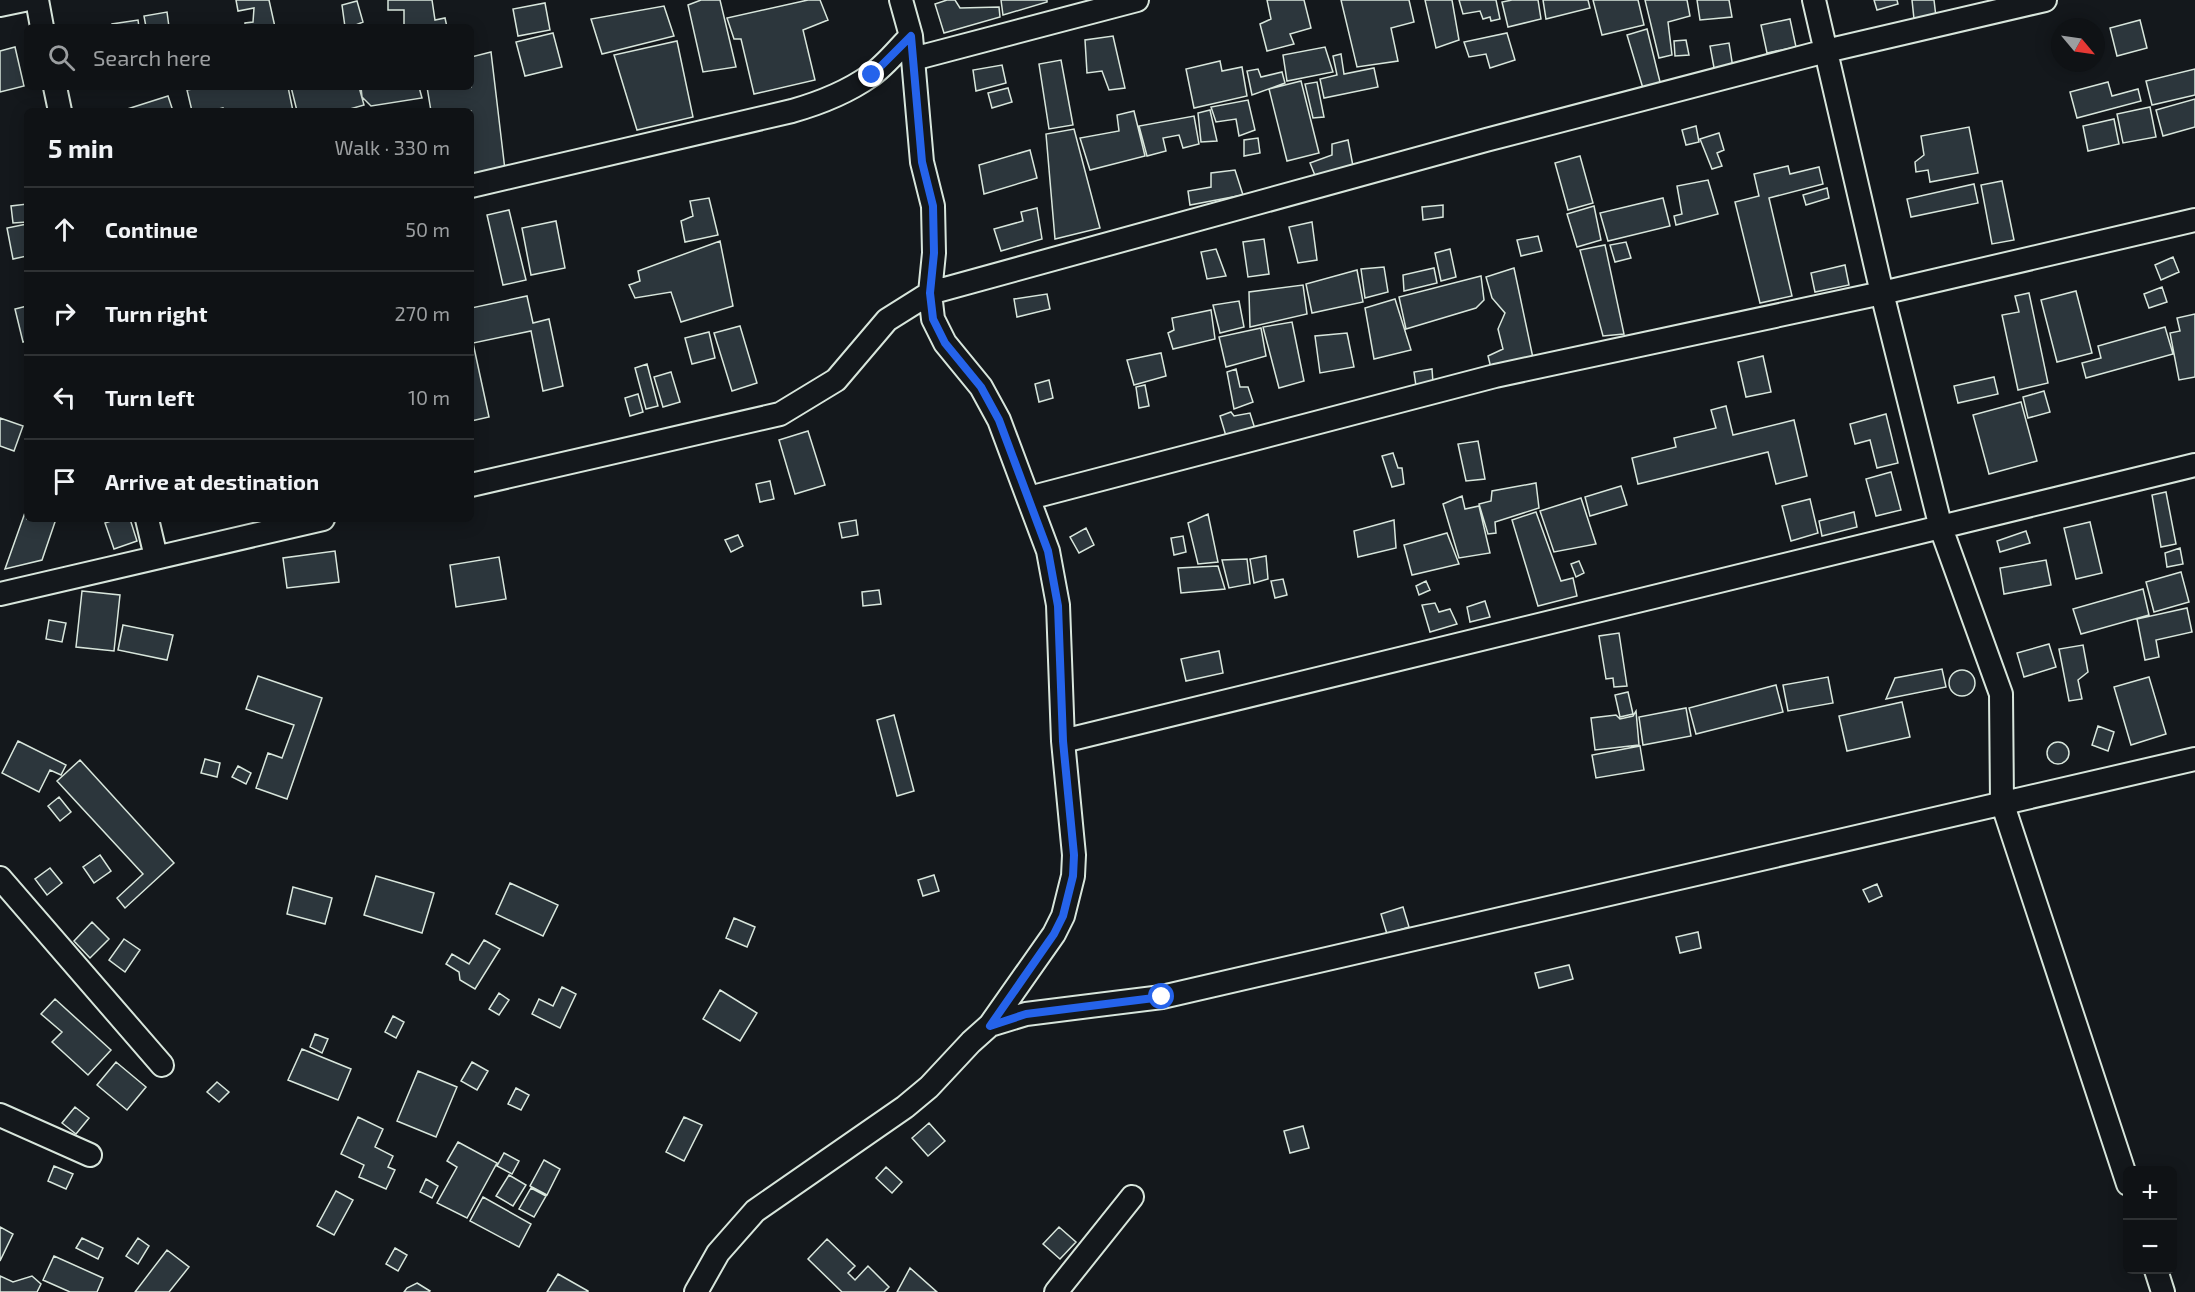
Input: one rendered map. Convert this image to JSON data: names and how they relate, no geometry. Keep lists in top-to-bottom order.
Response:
{
  "north": "bottom right",
  "page": {
    "search": "Search here",
    "heading": ["5 min", "Walk · 330 m"],
    "list": [
      ["Continue", "50 m"],
      ["Turn right", "270 m"],
      ["Turn left", "10 m"],
      "Arrive at destination"
    ],
    "map_buttons": ["+", "−"]
  }
}
